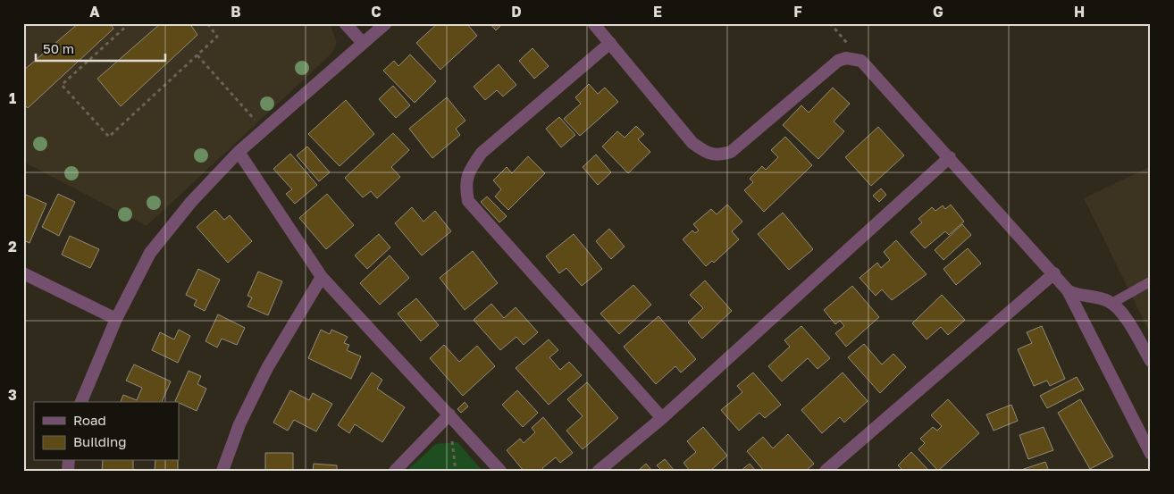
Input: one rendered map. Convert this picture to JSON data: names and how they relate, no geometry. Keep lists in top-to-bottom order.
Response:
{
  "legend": ["Road", "Building"],
  "scale_bar": "50 m",
  "grid": {
    "columns": [
      "A",
      "B",
      "C",
      "D",
      "E",
      "F",
      "G",
      "H"
    ],
    "rows": ["1", "2", "3"]
  }
}
